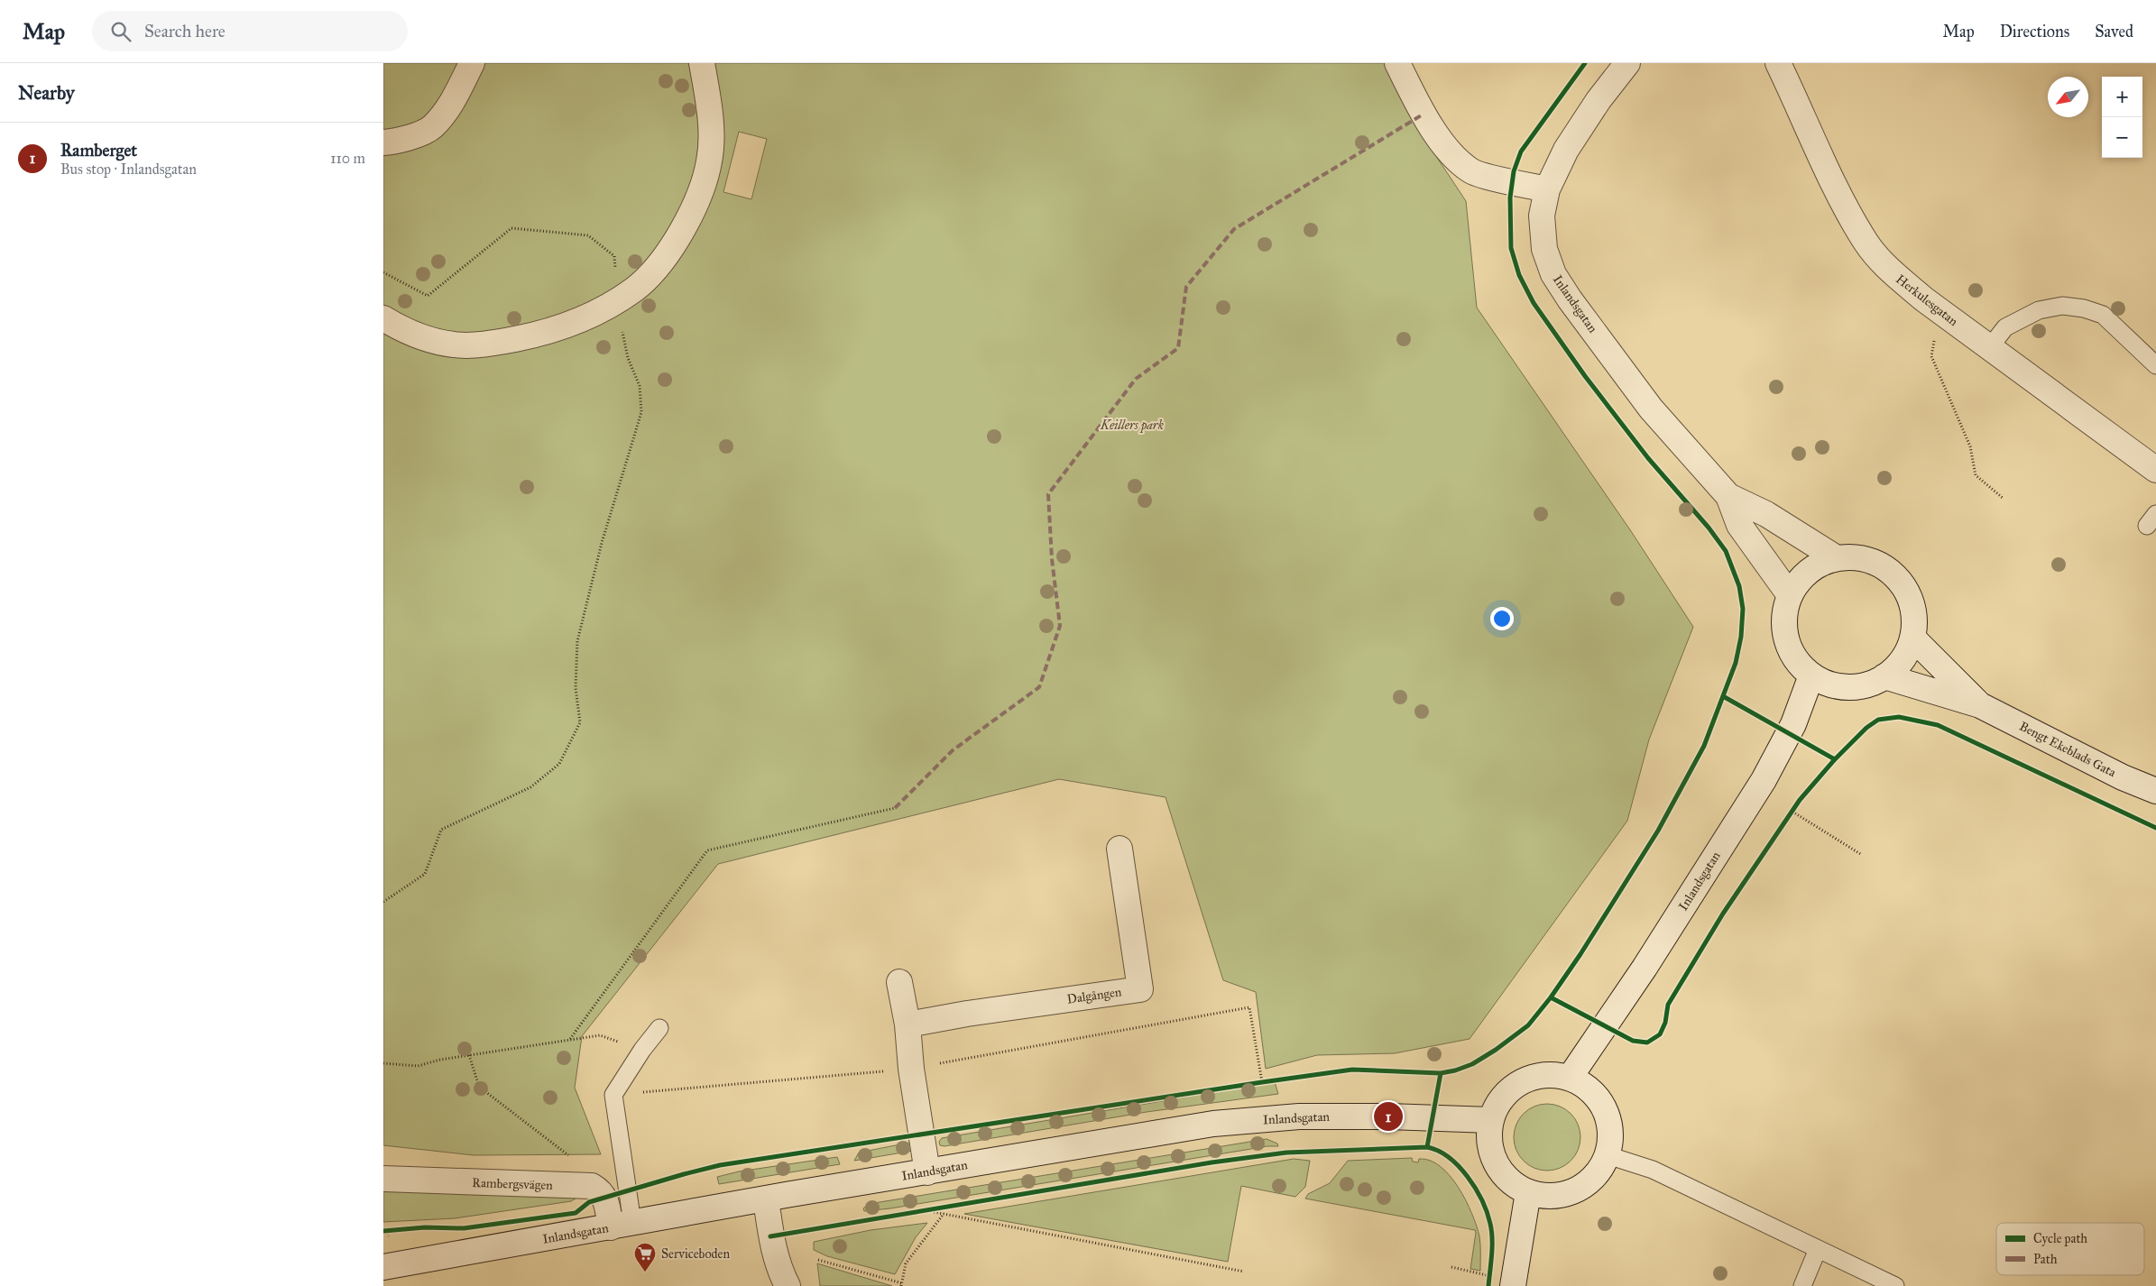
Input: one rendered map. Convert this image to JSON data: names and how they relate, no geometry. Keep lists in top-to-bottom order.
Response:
{
  "streets": {
    "street": [
      "Herkulesgatan",
      "Inlandsgatan",
      "Bengt Ekeblads Gata",
      "Dalgången",
      "Rambergsvägen"
    ]
  },
  "crossings": [
    ["Inlandsgatan", "Bengt Ekeblads Gata"]
  ],
  "parks": ["Keillers park"],
  "places": {
    "supermarket": ["Serviceboden"]
  },
  "legend": ["Cycle path", "Path"],
  "north": "bottom left",
  "page": {
    "header": "Map",
    "search": "Search here",
    "nav": ["Map", "Directions", "Saved"],
    "heading": "Nearby",
    "map_buttons": ["+", "−"],
    "list": [
      {
        "mark": "1",
        "name": "Ramberget",
        "note": "Bus stop · Inlandsgatan",
        "value": "110 m"
      }
    ],
    "pins": "1"
  }
}
